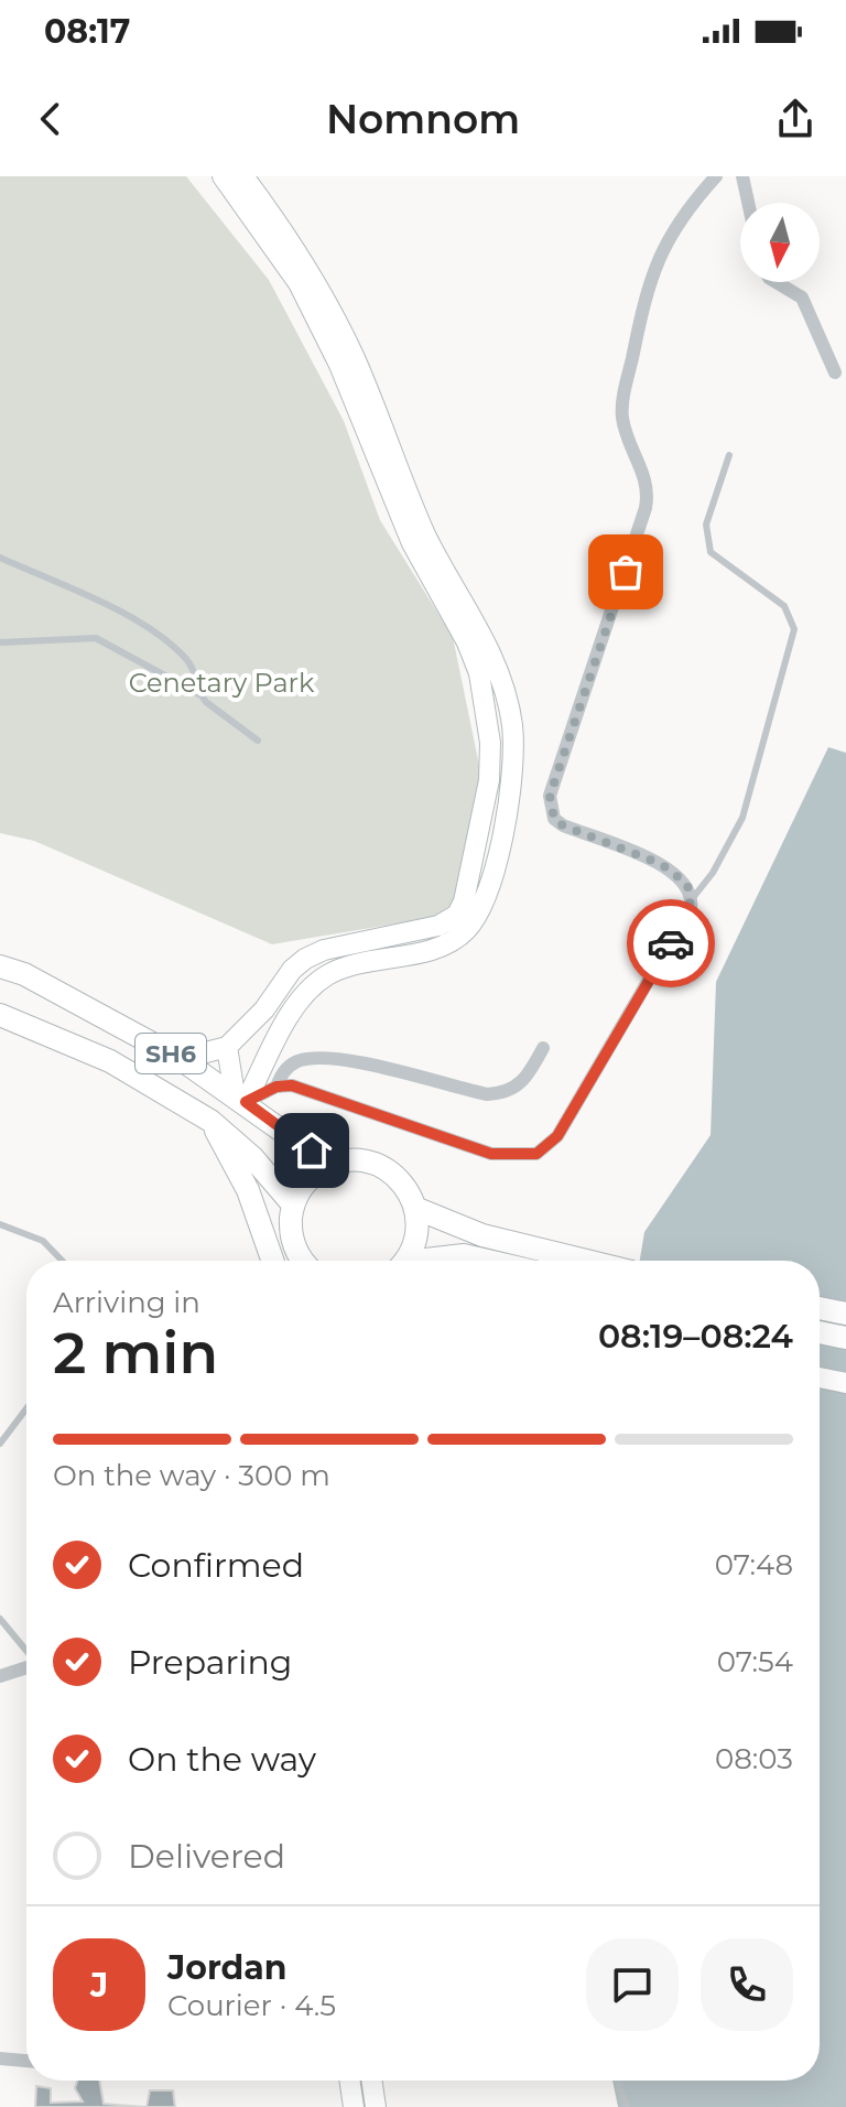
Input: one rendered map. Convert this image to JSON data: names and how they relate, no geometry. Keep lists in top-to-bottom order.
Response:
{
  "streets": {
    "main road": ["SH6"]
  },
  "parks": ["Cenetary Park"],
  "north": "bottom",
  "page": {
    "status": "08:17",
    "header": "Nomnom",
    "heading": ["2 min", "Arriving in", "08:19–08:24"],
    "panel": ["Jordan", "Courier · 4.5"],
    "bar": "On the way · 300 m",
    "list": [
      ["Confirmed", "07:48"],
      ["Preparing", "07:54"],
      ["On the way", "08:03"],
      "Delivered"
    ],
    "round": "J"
  }
}
